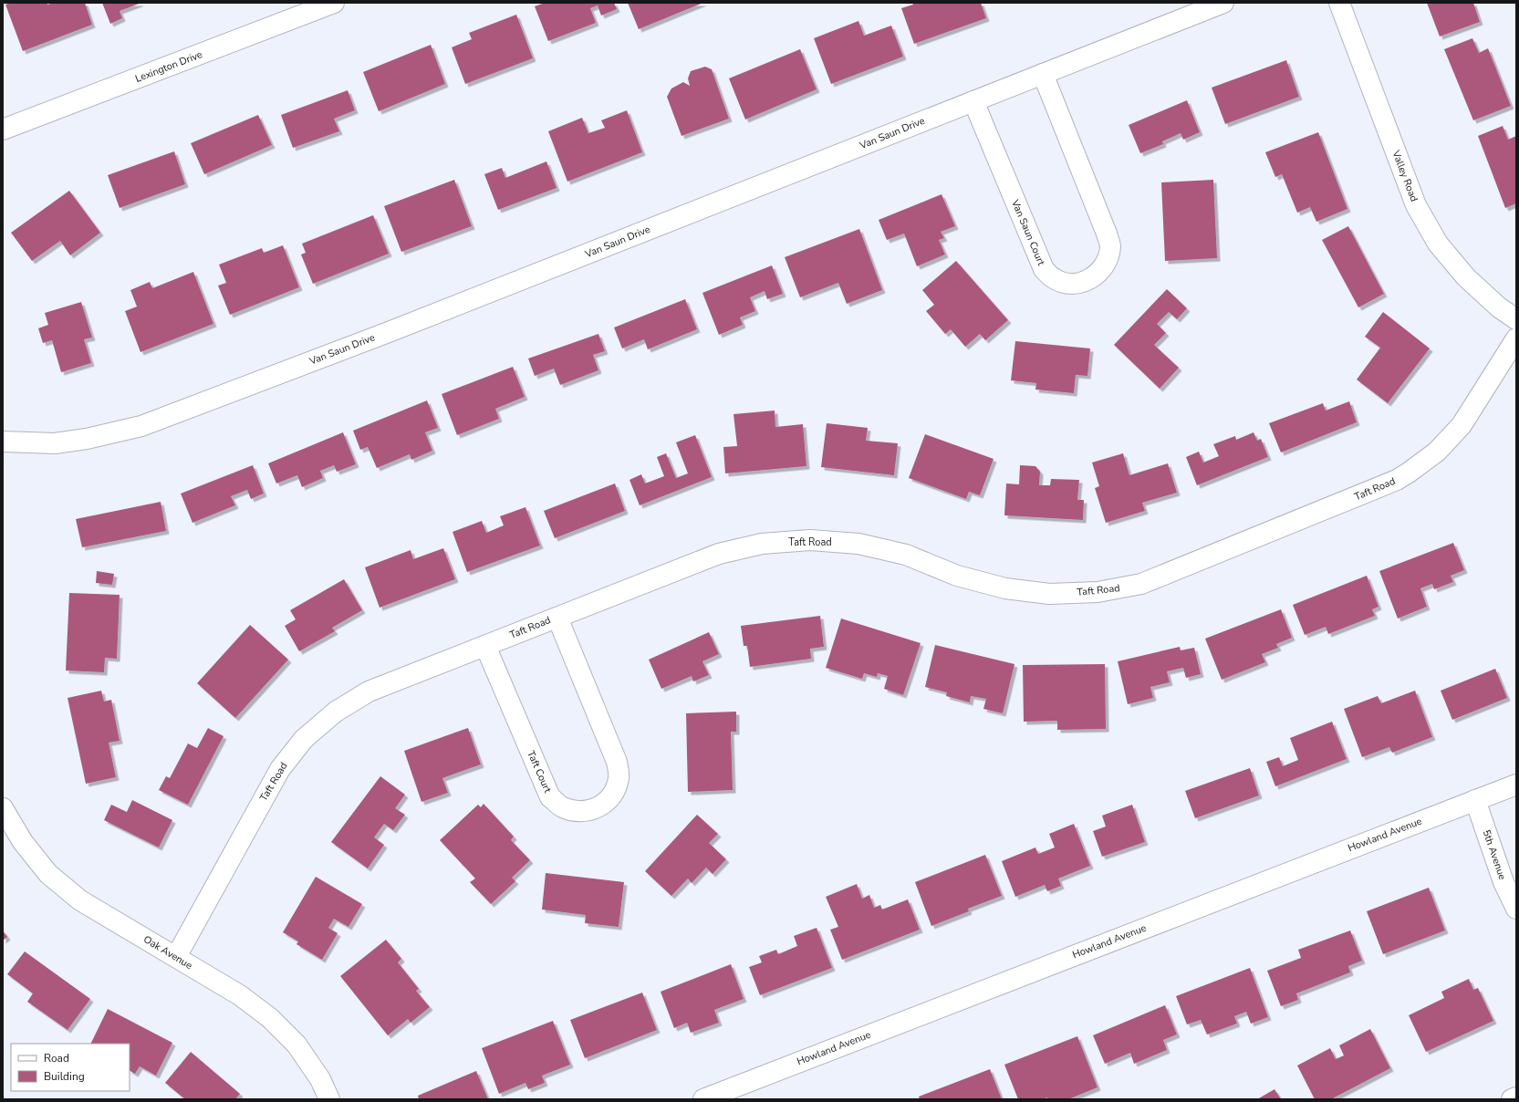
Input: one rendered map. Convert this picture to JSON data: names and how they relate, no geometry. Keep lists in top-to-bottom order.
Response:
{
  "streets": {
    "street": [
      "Lexington Drive",
      "Van Saun Drive",
      "Valley Road",
      "Van Saun Court",
      "Taft Road",
      "Taft Court",
      "Howland Avenue",
      "5th Avenue",
      "Oak Avenue"
    ]
  },
  "crossings": [
    ["Van Saun Drive", "Van Saun Court"],
    ["Taft Road", "Taft Court"],
    ["Taft Road", "Oak Avenue"],
    ["Howland Avenue", "5th Avenue"]
  ],
  "legend": ["Road", "Building"]
}
